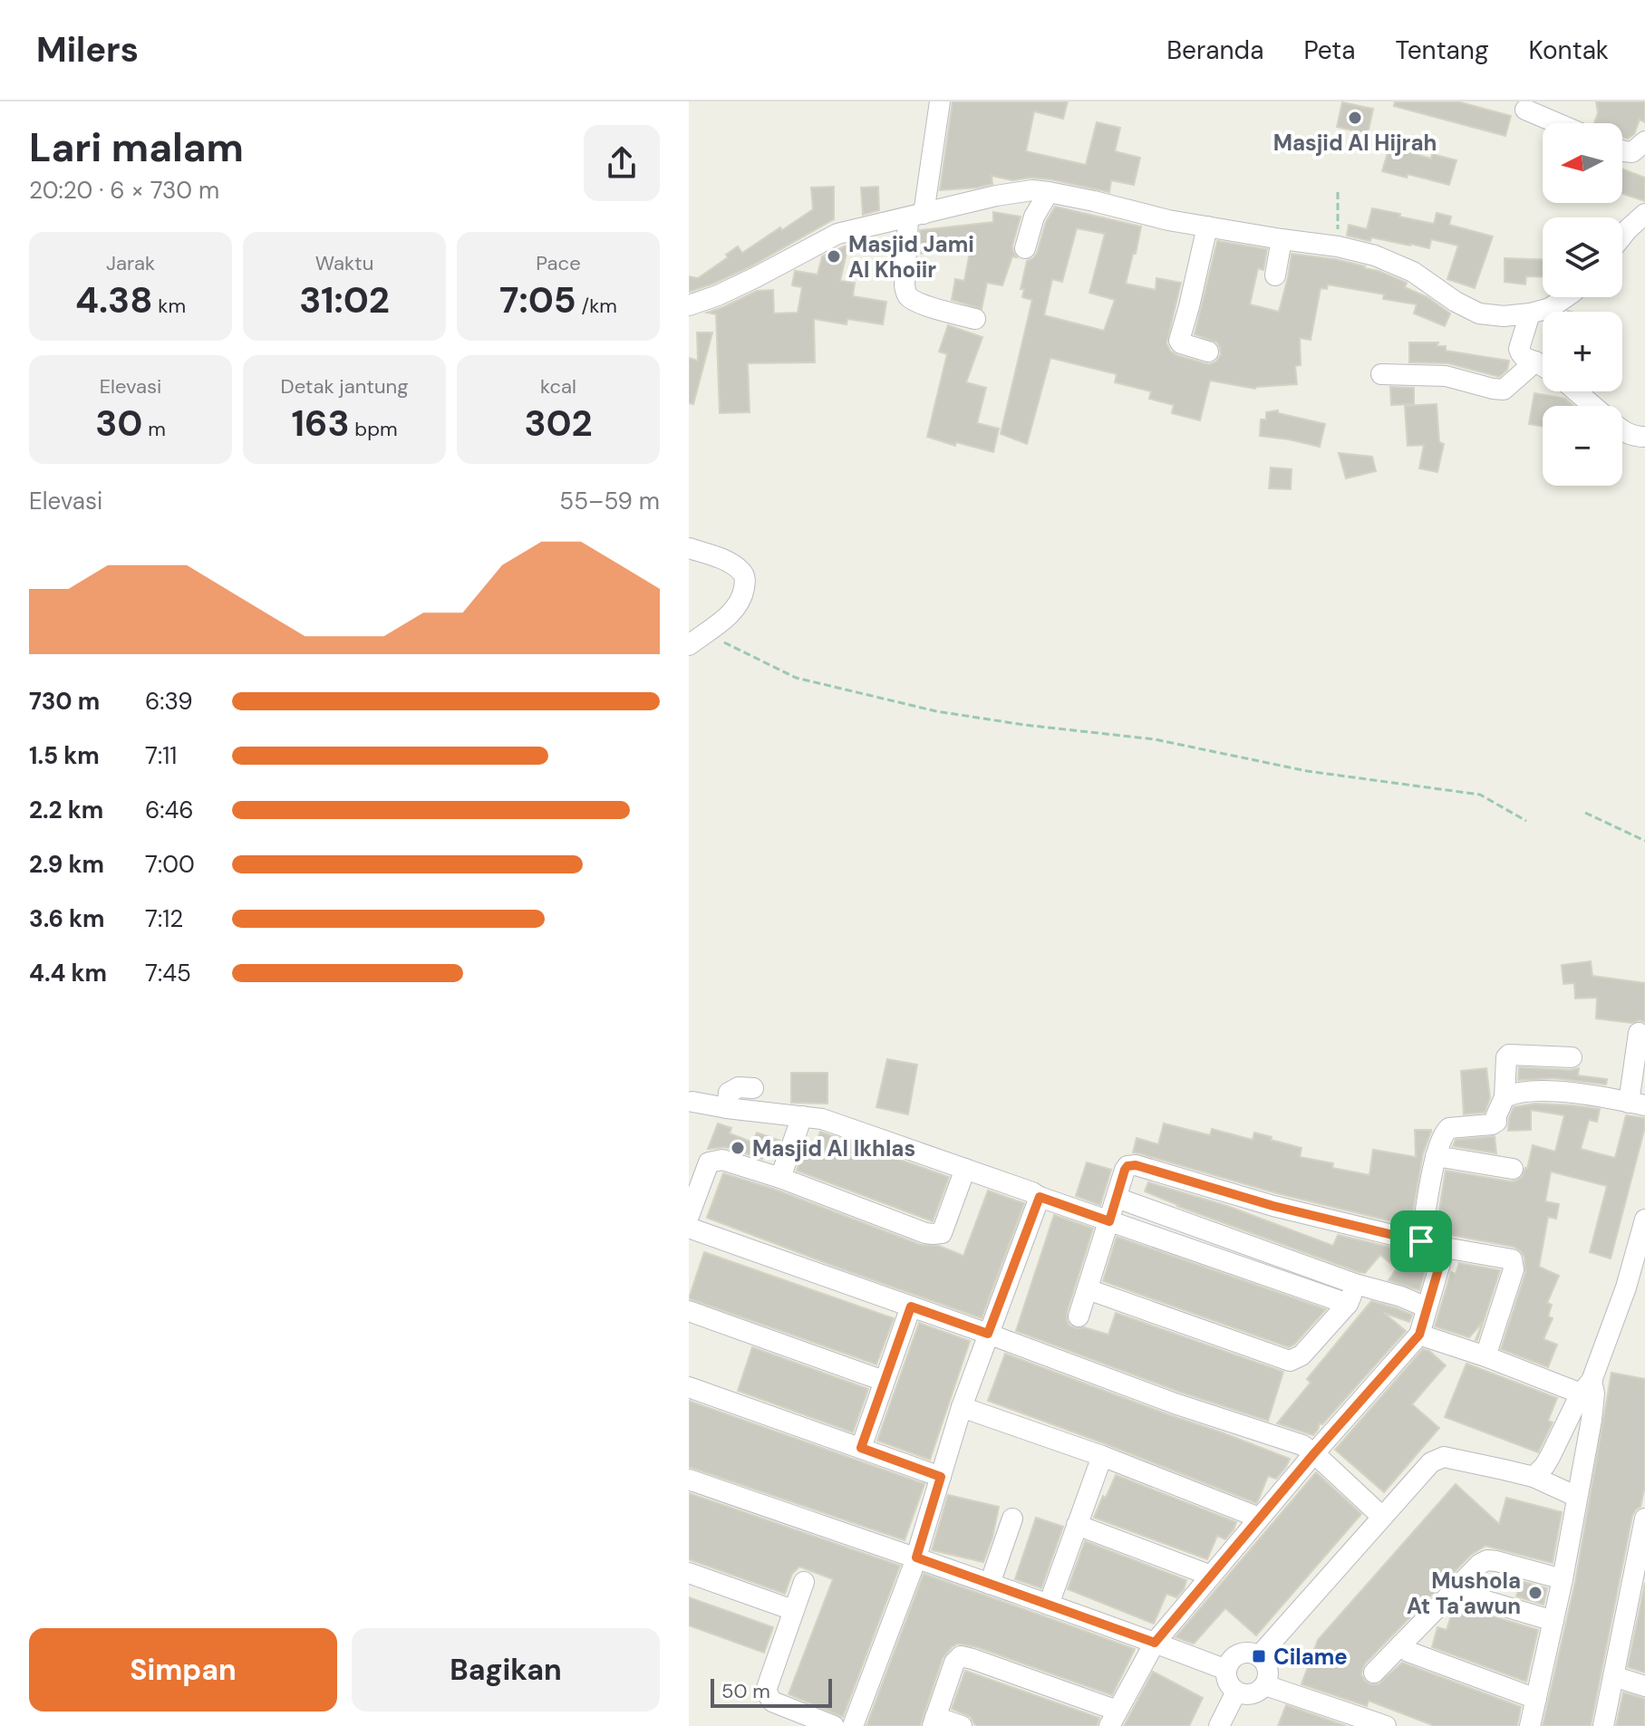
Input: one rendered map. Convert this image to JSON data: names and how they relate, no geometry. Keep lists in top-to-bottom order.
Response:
{
  "places": {
    "other": [
      "Masjid Al Hijrah",
      "Masjid Jami Al Khoiir",
      "Masjid Al Ikhlas",
      "Mushola At Ta'awun"
    ],
    "transit": ["Cilame"]
  },
  "scale_bar": "50 m",
  "north": "left",
  "page": {
    "header": "Milers",
    "nav": [
      "Beranda",
      "Peta",
      "Tentang",
      "Kontak"
    ],
    "heading": ["Lari malam", "20:20 · 6 × 730 m"],
    "map_buttons": ["+", "−"],
    "stats": [
      ["Jarak", "4.38 km"],
      ["Waktu", "31:02"],
      ["Pace", "7:05 /km"],
      ["Elevasi", "30 m"],
      ["Detak jantung", "163 bpm"],
      ["kcal", "302"]
    ],
    "chart": ["Elevasi", "55–59 m"],
    "list": [
      {
        "name": "730 m",
        "note": "6:39"
      },
      {
        "name": "1.5 km",
        "note": "7:11"
      },
      {
        "name": "2.2 km",
        "note": "6:46"
      },
      {
        "name": "2.9 km",
        "note": "7:00"
      },
      {
        "name": "3.6 km",
        "note": "7:12"
      },
      {
        "name": "4.4 km",
        "note": "7:45"
      }
    ],
    "buttons": ["Simpan", "Bagikan"],
    "scale": "50 m"
  }
}
